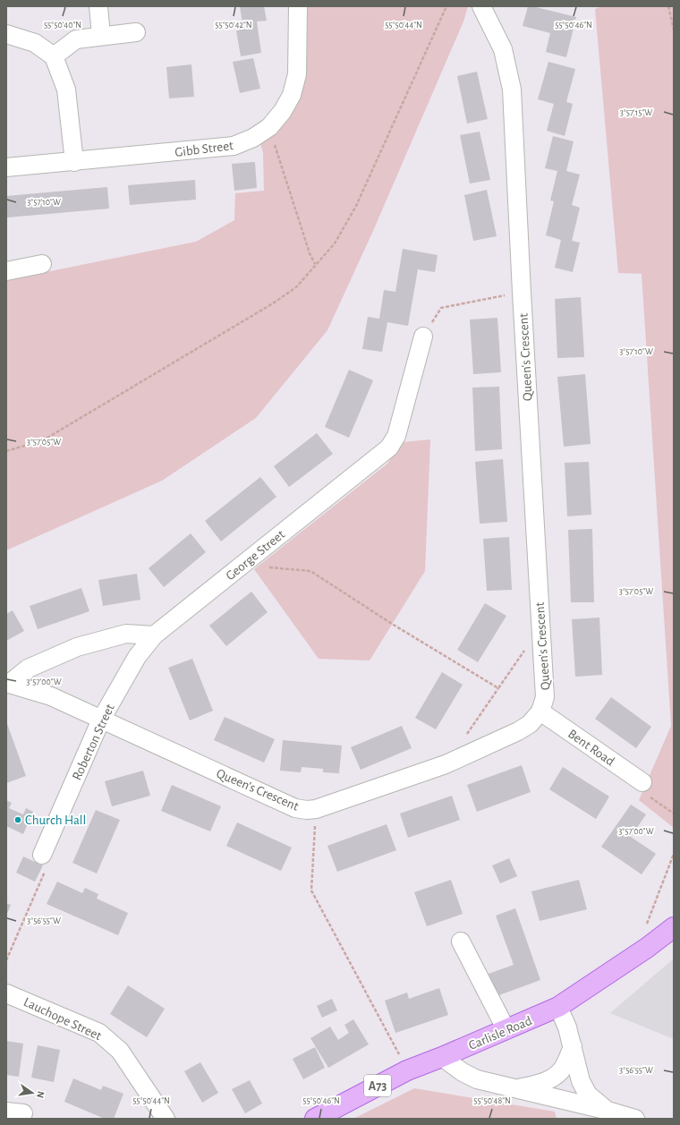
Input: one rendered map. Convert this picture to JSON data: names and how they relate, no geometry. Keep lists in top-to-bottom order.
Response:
{
  "streets": {
    "main road": ["Carlisle Road", "A73"],
    "street": [
      "Gibb Street",
      "Queen's Crescent",
      "George Street",
      "Roberton Street",
      "Bent Road",
      "Lauchope Street"
    ]
  },
  "crossings": [
    ["Queen's Crescent", "Roberton Street"],
    ["Queen's Crescent", "Bent Road"],
    ["George Street", "Roberton Street"]
  ],
  "places": ["Church Hall"],
  "north": "right",
  "coordinates": [
    "55°50'42\"N",
    "55°50'44\"N",
    "55°50'46\"N",
    "55°50'40\"N",
    "3°57'15\"W",
    "3°57'10\"W",
    "3°57'05\"W",
    "3°57'00\"W",
    "3°56'55\"W",
    "55°50'48\"N"
  ]
}
